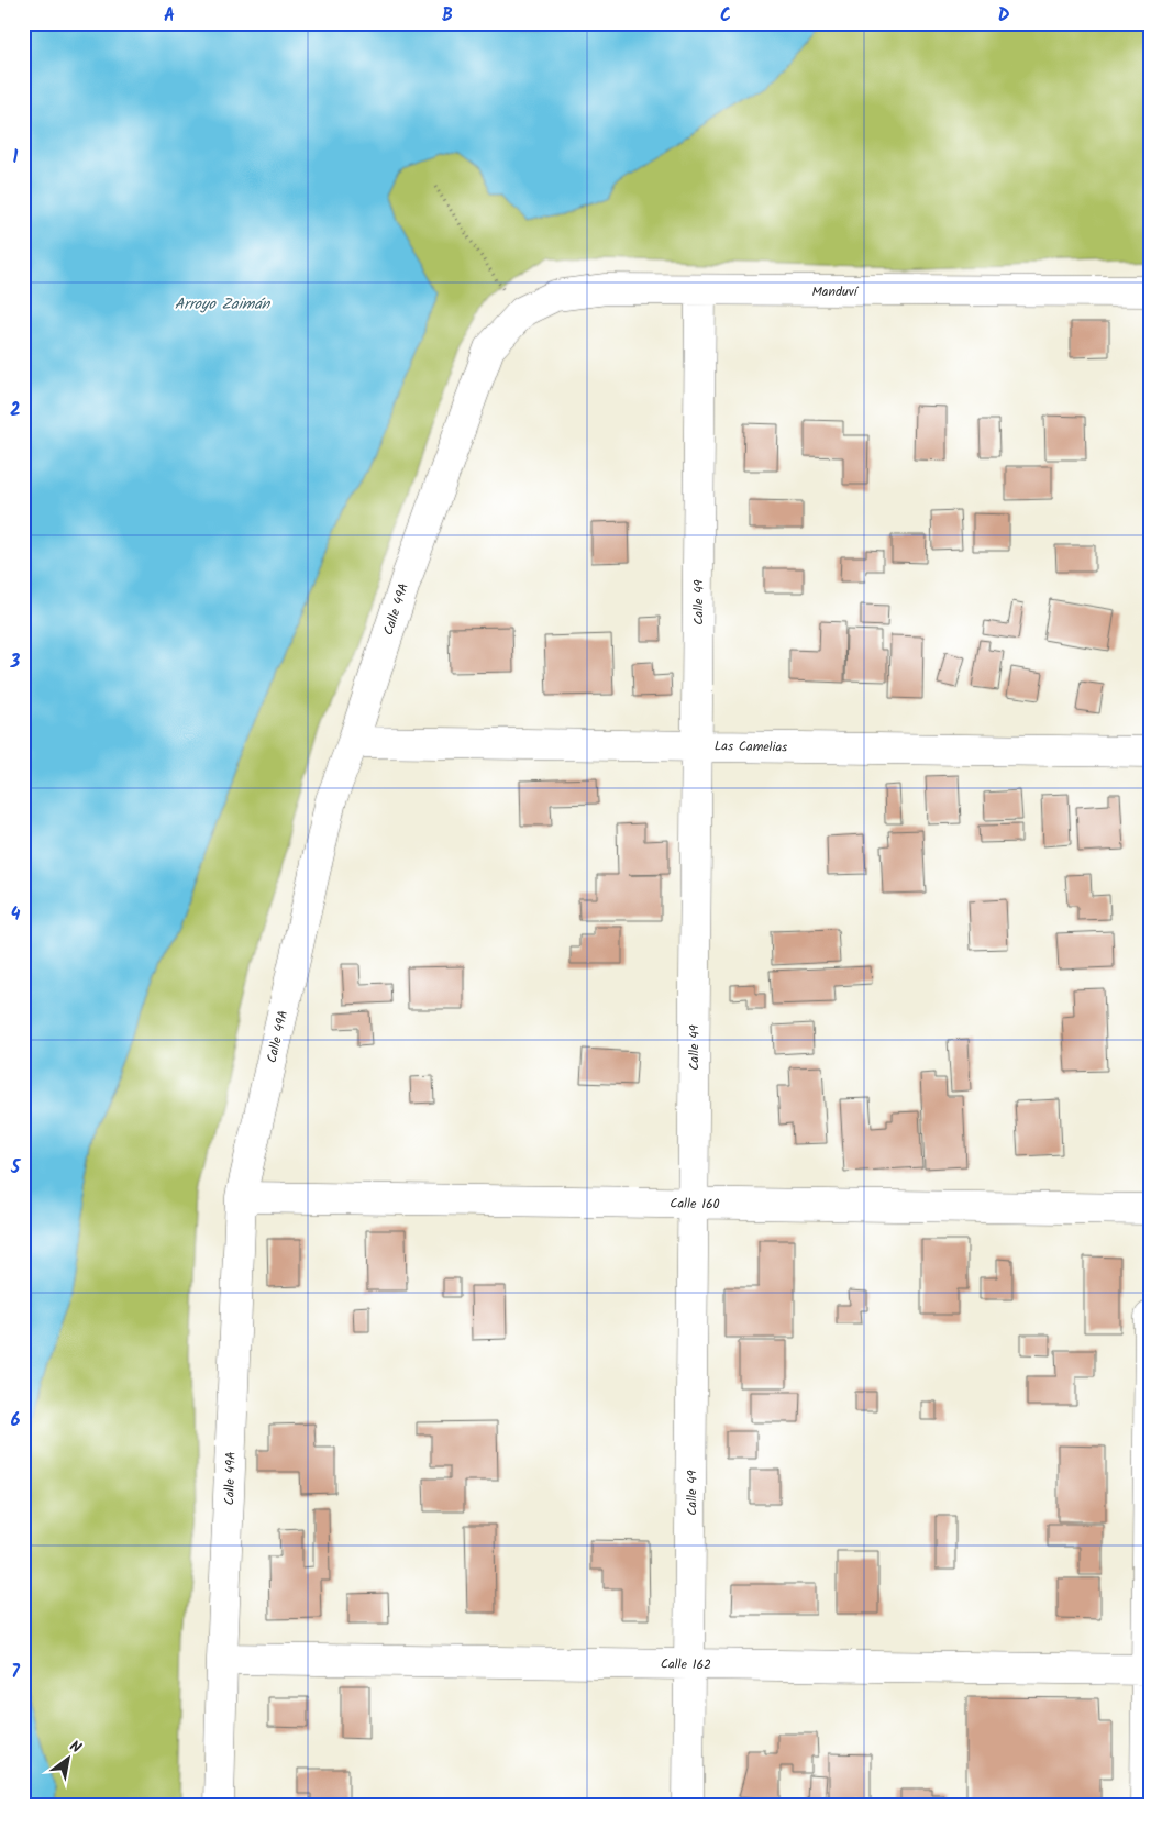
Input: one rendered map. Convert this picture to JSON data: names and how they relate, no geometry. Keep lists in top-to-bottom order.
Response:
{
  "streets": {
    "street": [
      "Manduví",
      "Calle 49",
      "Calle 49A",
      "Las Camelias",
      "Calle 160",
      "Calle 162"
    ]
  },
  "crossings": [
    ["Manduví", "Calle 49"],
    ["Manduví", "Calle 49A"],
    ["Calle 49", "Las Camelias"],
    ["Calle 49", "Calle 160"],
    ["Calle 49", "Calle 162"],
    ["Calle 49A", "Las Camelias"],
    ["Calle 49A", "Calle 160"],
    ["Calle 49A", "Calle 162"]
  ],
  "water": ["Arroyo Zaimán"],
  "north": "top right",
  "grid": {
    "columns": [
      "A",
      "B",
      "C",
      "D"
    ],
    "rows": [
      "1",
      "2",
      "3",
      "4",
      "5",
      "6",
      "7"
    ]
  }
}
